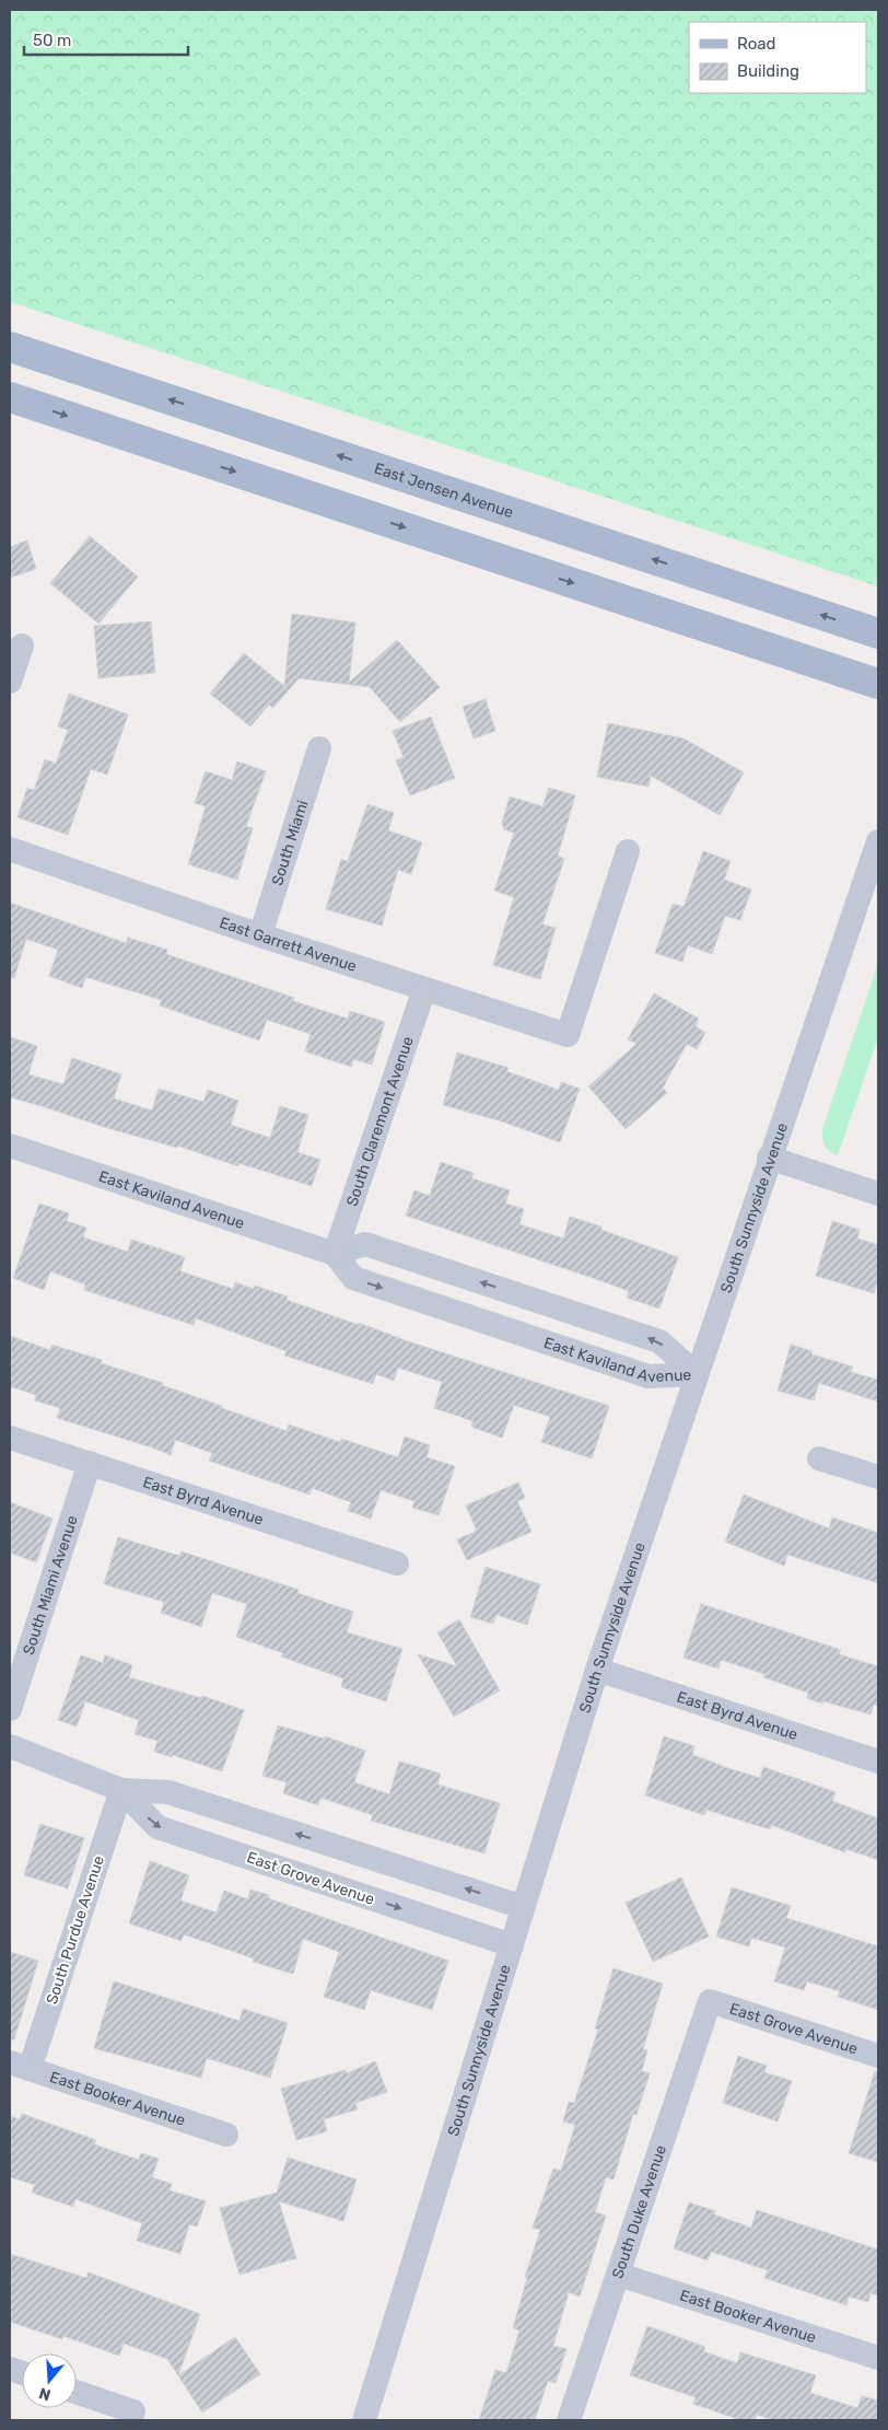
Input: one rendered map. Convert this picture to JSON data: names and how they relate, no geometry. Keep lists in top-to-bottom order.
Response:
{
  "streets": {
    "main road": ["East Jensen Avenue"],
    "street": [
      "South Miami",
      "East Garrett Avenue",
      "South Claremont Avenue",
      "East Kaviland Avenue",
      "South Sunnyside Avenue",
      "East Byrd Avenue",
      "South Miami Avenue",
      "East Grove Avenue",
      "South Purdue Avenue",
      "East Booker Avenue",
      "South Duke Avenue"
    ]
  },
  "crossings": [
    ["South Miami", "East Garrett Avenue"],
    ["East Garrett Avenue", "South Claremont Avenue"],
    ["South Claremont Avenue", "East Kaviland Avenue"],
    ["East Kaviland Avenue", "South Sunnyside Avenue"],
    ["South Sunnyside Avenue", "East Byrd Avenue"],
    ["South Sunnyside Avenue", "East Grove Avenue"],
    ["East Byrd Avenue", "South Miami Avenue"],
    ["East Grove Avenue", "South Purdue Avenue"],
    ["East Grove Avenue", "South Duke Avenue"],
    ["South Purdue Avenue", "East Booker Avenue"],
    ["East Booker Avenue", "South Duke Avenue"]
  ],
  "legend": ["Road", "Building"],
  "scale_bar": "50 m",
  "north": "bottom"
}
